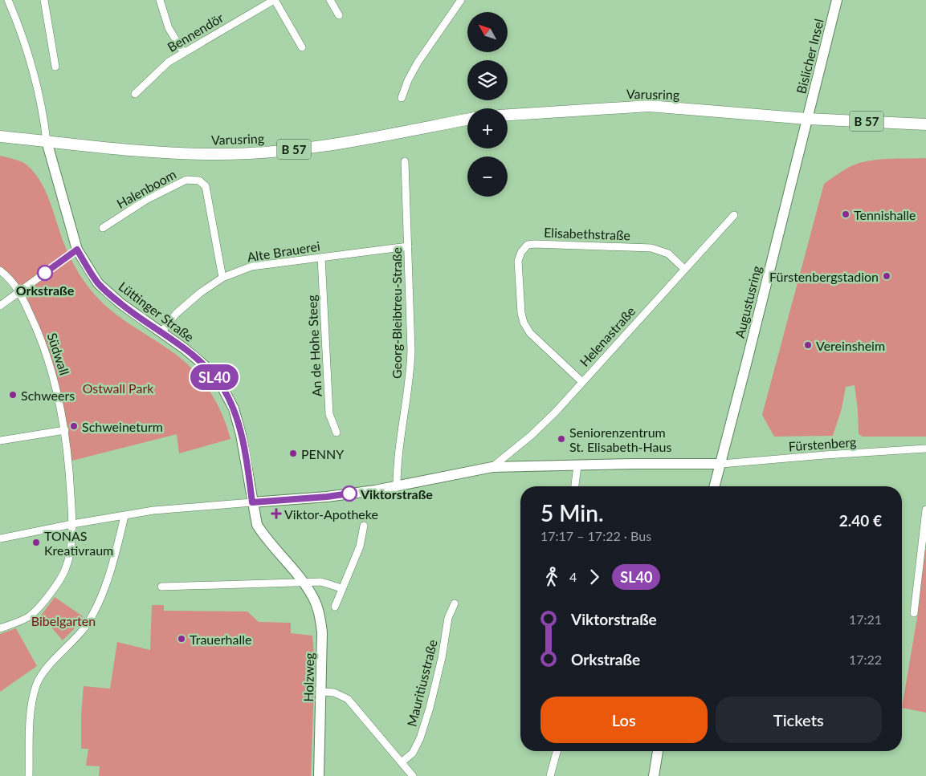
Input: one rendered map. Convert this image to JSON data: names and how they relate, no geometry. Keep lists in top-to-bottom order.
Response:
{
  "streets": {
    "main road": ["Varusring", "B 57"],
    "street": [
      "Bennendör",
      "Bislicher Insel",
      "Halenboom",
      "Elisabethstraße",
      "Alte Brauerei",
      "Augustusring",
      "Lüttinger Straße",
      "Georg-Bleibtreu-Straße",
      "Helenastraße",
      "An de Hohe Steeg",
      "Südwall",
      "Fürstenberg",
      "Holzweg",
      "Mauritiusstraße"
    ]
  },
  "crossings": [
    ["Bislicher Insel", "Varusring"],
    ["Bislicher Insel", "B 57"],
    ["Bislicher Insel", "Augustusring"],
    ["Varusring", "B 57"],
    ["Varusring", "Augustusring"],
    ["Varusring", "Lüttinger Straße"],
    ["B 57", "Augustusring"],
    ["Halenboom", "Alte Brauerei"],
    ["Elisabethstraße", "Helenastraße"],
    ["Alte Brauerei", "Lüttinger Straße"],
    ["Alte Brauerei", "Georg-Bleibtreu-Straße"],
    ["Alte Brauerei", "An de Hohe Steeg"],
    ["Augustusring", "Fürstenberg"],
    ["Lüttinger Straße", "Holzweg"]
  ],
  "parks": ["Ostwall Park", "Bibelgarten"],
  "places": {
    "other": [
      "Tennishalle",
      "Orkstraße",
      "Fürstenbergstadion",
      "Vereinsheim",
      "Schweers",
      "Schweineturm",
      "Seniorenzentrum St. Elisabeth-Haus",
      "PENNY",
      "Viktorstraße",
      "TONAS Kreativraum",
      "Trauerhalle"
    ],
    "health": ["Viktor-Apotheke"]
  },
  "lines": ["bus line SL40"],
  "north": "top left",
  "page": {
    "on_map": "SL40",
    "map_buttons": ["+", "−"],
    "heading": ["5 Min.", "17:17 – 17:22 · Bus", "2.40 €"],
    "legs": ["4", "SL40"],
    "list": [
      {
        "name": "Viktorstraße",
        "value": "17:21"
      },
      {
        "name": "Orkstraße",
        "value": "17:22"
      }
    ],
    "buttons": ["Los", "Tickets"]
  }
}
